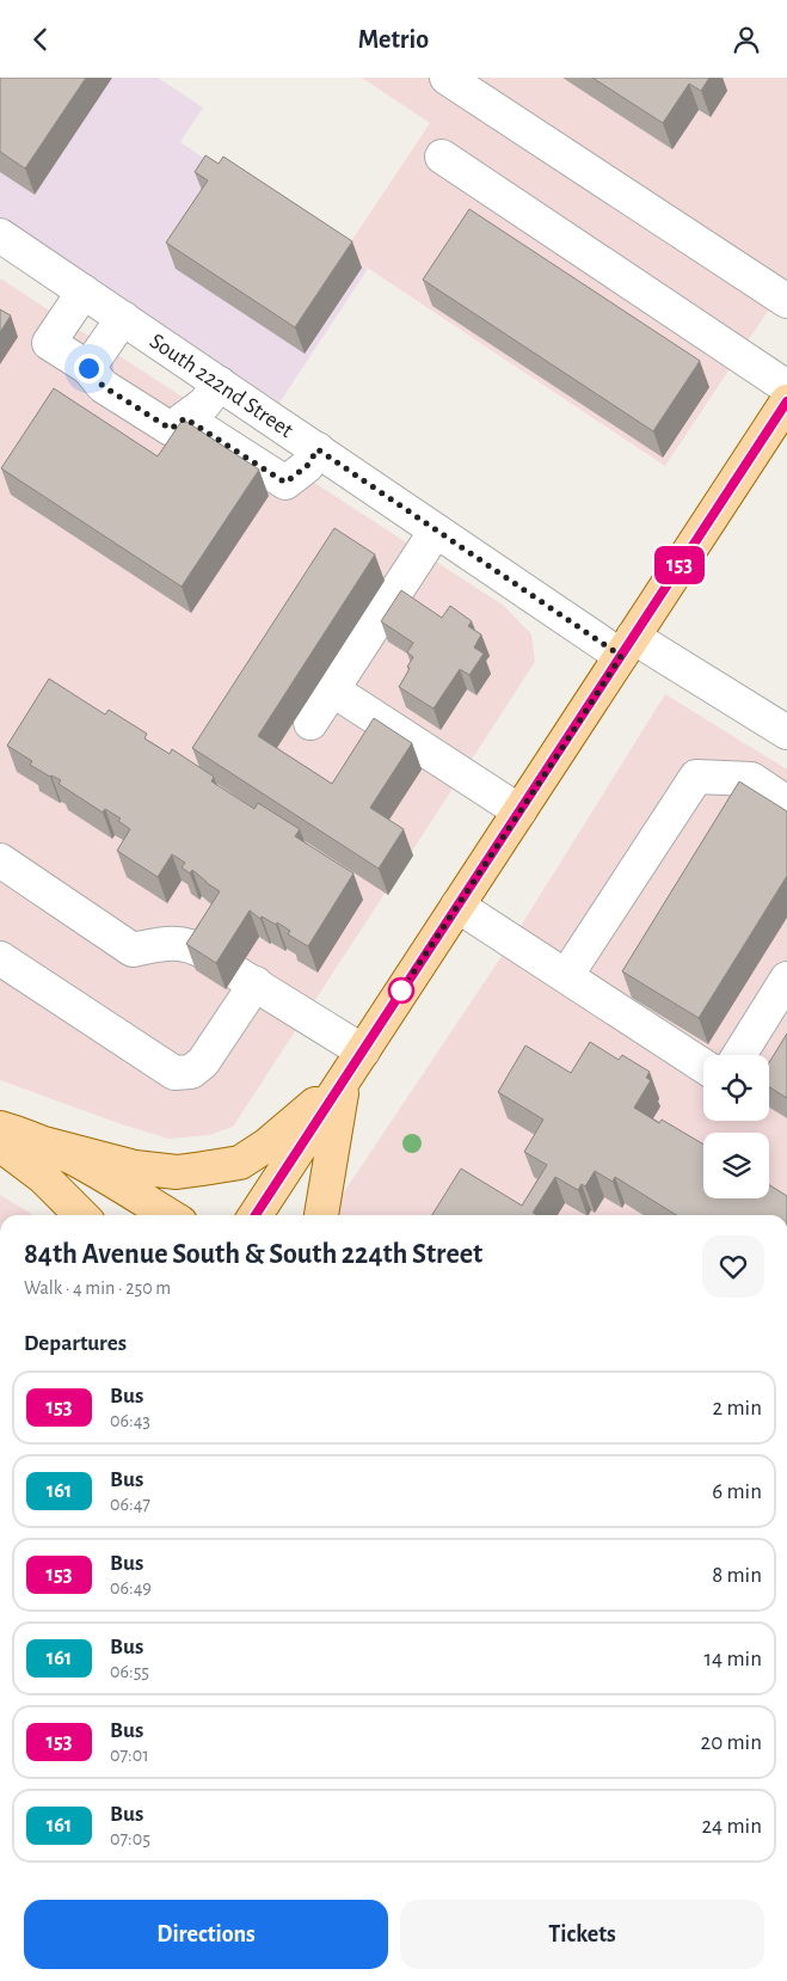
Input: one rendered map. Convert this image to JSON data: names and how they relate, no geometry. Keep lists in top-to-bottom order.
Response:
{
  "streets": {
    "street": ["South 222nd Street"]
  },
  "lines": ["bus line 153"],
  "page": {
    "header": "Metrio",
    "on_map": "153",
    "heading": [
      ["84th Avenue South & South 224th Street", "Walk · 4 min · 250 m"],
      "Departures"
    ],
    "list": [
      {
        "mark": "153",
        "name": "Bus",
        "note": "06:43",
        "value": "2 min"
      },
      {
        "mark": "161",
        "name": "Bus",
        "note": "06:47",
        "value": "6 min"
      },
      {
        "mark": "153",
        "name": "Bus",
        "note": "06:49",
        "value": "8 min"
      },
      {
        "mark": "161",
        "name": "Bus",
        "note": "06:55",
        "value": "14 min"
      },
      {
        "mark": "153",
        "name": "Bus",
        "note": "07:01",
        "value": "20 min"
      },
      {
        "mark": "161",
        "name": "Bus",
        "note": "07:05",
        "value": "24 min"
      }
    ],
    "buttons": ["Directions", "Tickets"]
  }
}
